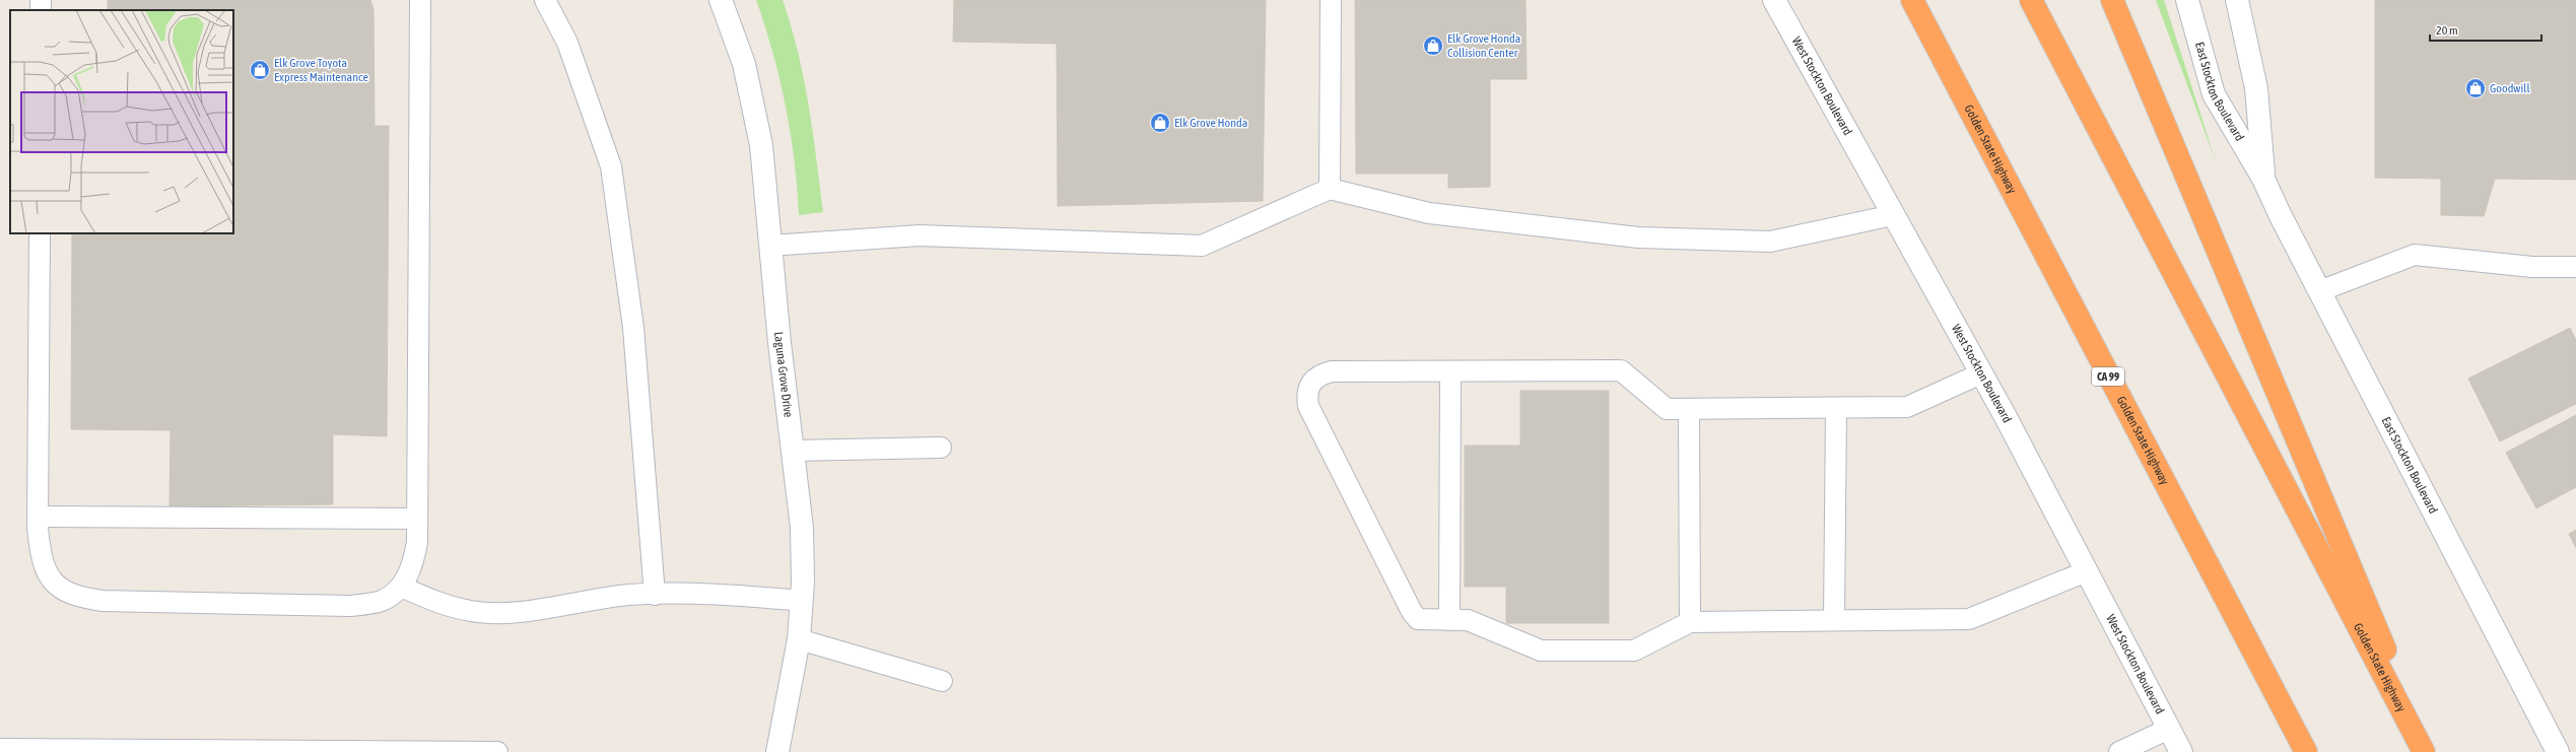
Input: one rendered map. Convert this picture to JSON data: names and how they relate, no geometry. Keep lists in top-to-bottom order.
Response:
{
  "streets": {
    "highway": ["Golden State Highway", "CA 99"],
    "street": ["West Stockton Boulevard", "East Stockton Boulevard", "Laguna Grove Drive"]
  },
  "places": {
    "shop": [
      "Elk Grove Honda Collision Center",
      "Elk Grove Toyota Express Maintenance",
      "Goodwill",
      "Elk Grove Honda"
    ]
  },
  "scale_bar": "20 m"
}
